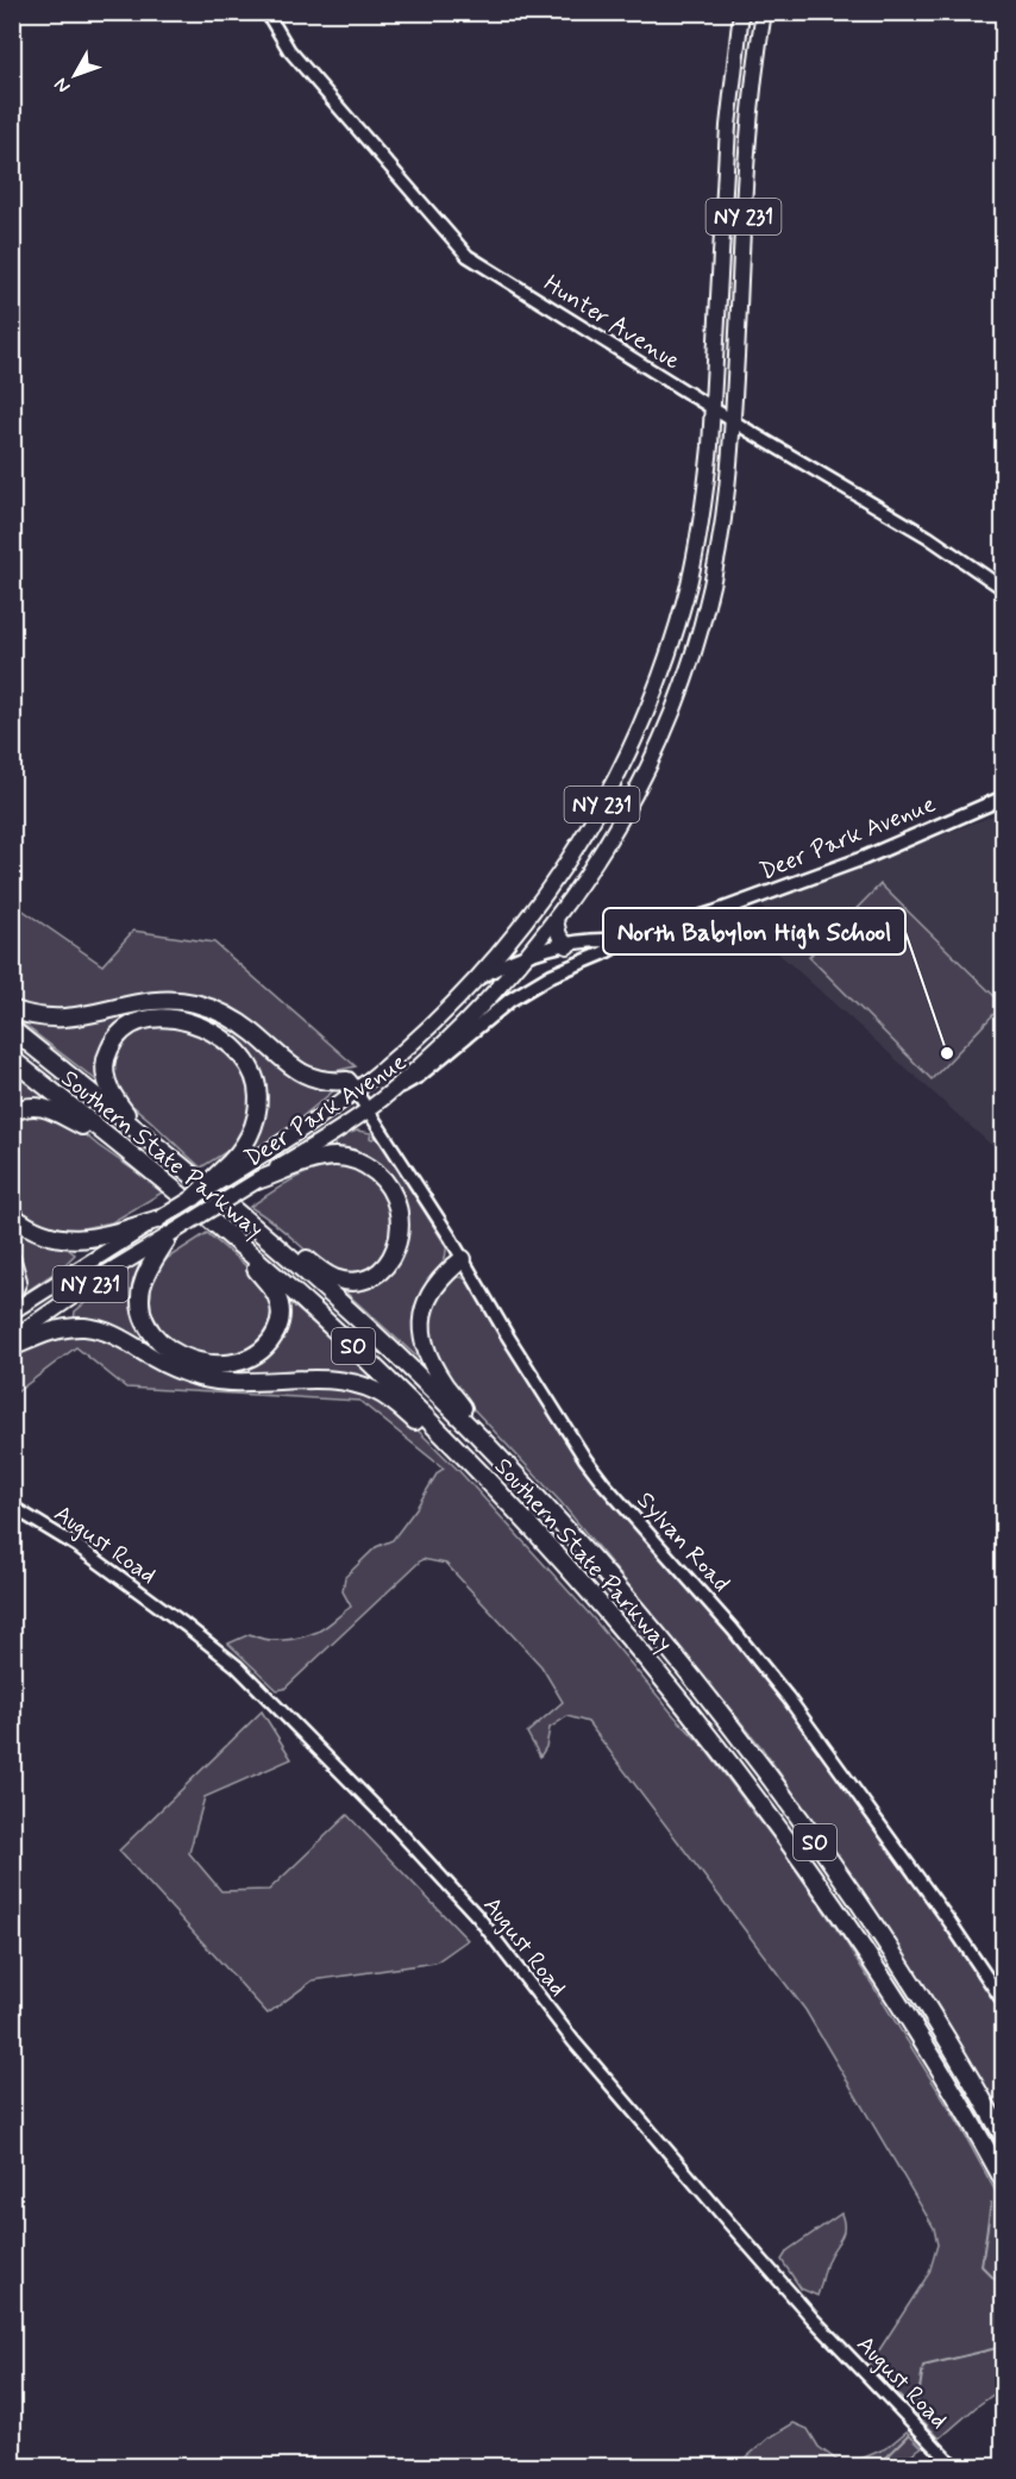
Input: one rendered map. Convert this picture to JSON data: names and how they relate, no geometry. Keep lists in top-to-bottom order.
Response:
{
  "streets": {
    "highway": ["Southern State Parkway", "SO"],
    "main road": ["NY 231", "Deer Park Avenue"],
    "street": ["Hunter Avenue", "Sylvan Road", "August Road"]
  },
  "crossings": [
    ["NY 231", "Hunter Avenue"],
    ["NY 231", "Deer Park Avenue"],
    ["Deer Park Avenue", "Sylvan Road"]
  ],
  "places": ["North Babylon High School"],
  "north": "bottom left"
}
